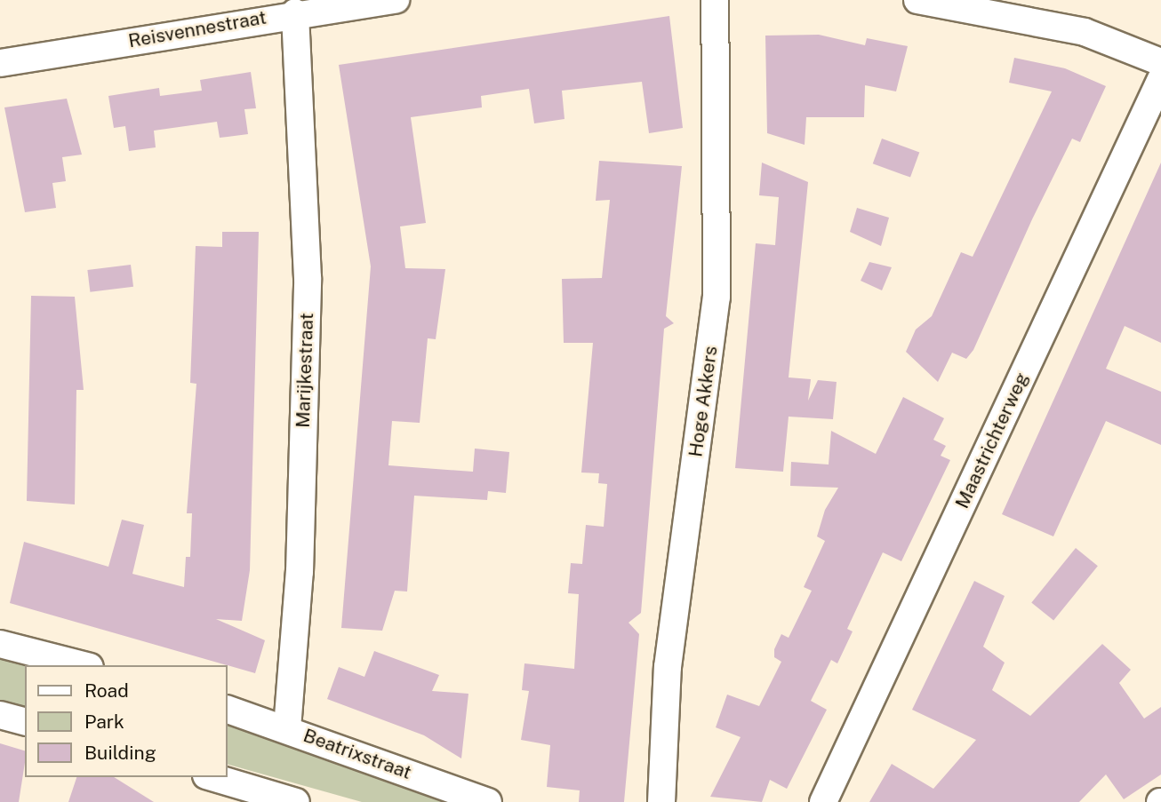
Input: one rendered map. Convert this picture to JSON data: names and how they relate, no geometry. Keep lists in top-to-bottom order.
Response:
{
  "streets": {
    "street": [
      "Reisvennestraat",
      "Marijkestraat",
      "Hoge Akkers",
      "Maastrichterweg",
      "Beatrixstraat"
    ]
  },
  "crossings": [
    ["Reisvennestraat", "Marijkestraat"],
    ["Marijkestraat", "Beatrixstraat"]
  ],
  "legend": ["Road", "Park", "Building"]
}
